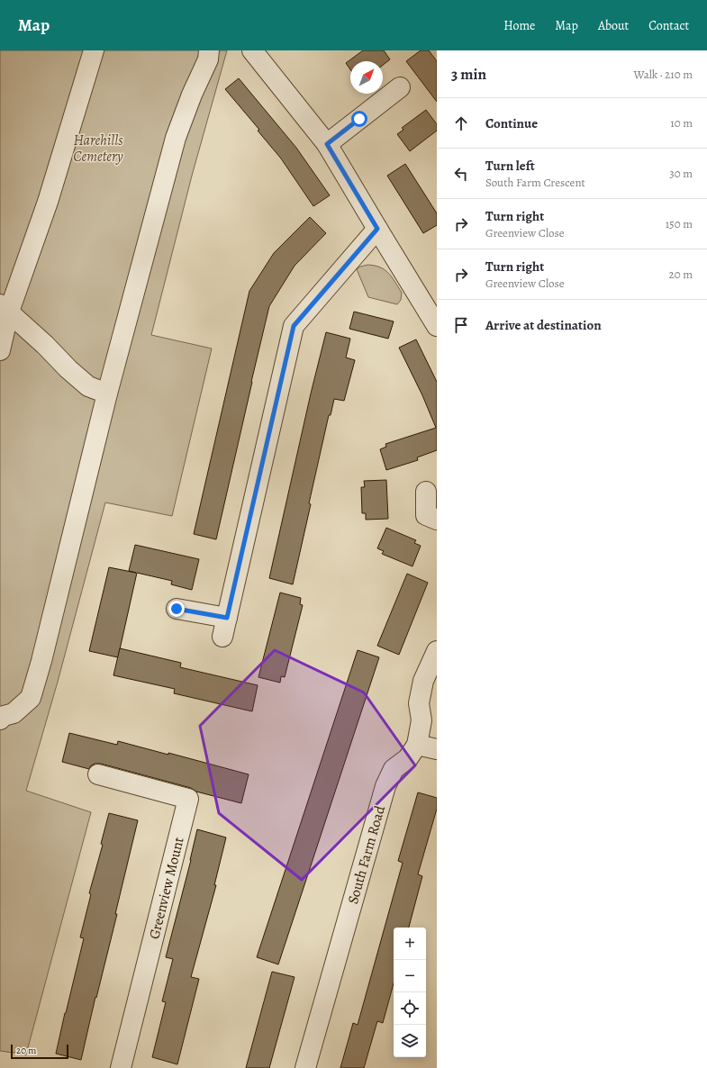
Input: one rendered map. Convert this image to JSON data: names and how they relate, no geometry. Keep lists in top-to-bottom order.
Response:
{
  "streets": {
    "street": ["South Farm Road", "Greenview Mount"]
  },
  "parks": ["Harehills Cemetery"],
  "scale_bar": "20 m",
  "north": "top right",
  "page": {
    "header": "Map",
    "nav": [
      "Home",
      "Map",
      "About",
      "Contact"
    ],
    "heading": ["3 min", "Walk · 210 m"],
    "list": [
      ["Continue", "10 m"],
      ["Turn left", "South Farm Crescent", "30 m"],
      ["Turn right", "Greenview Close", "150 m"],
      ["Turn right", "Greenview Close", "20 m"],
      "Arrive at destination"
    ],
    "map_buttons": ["+", "−"],
    "scale": "20 m"
  }
}
